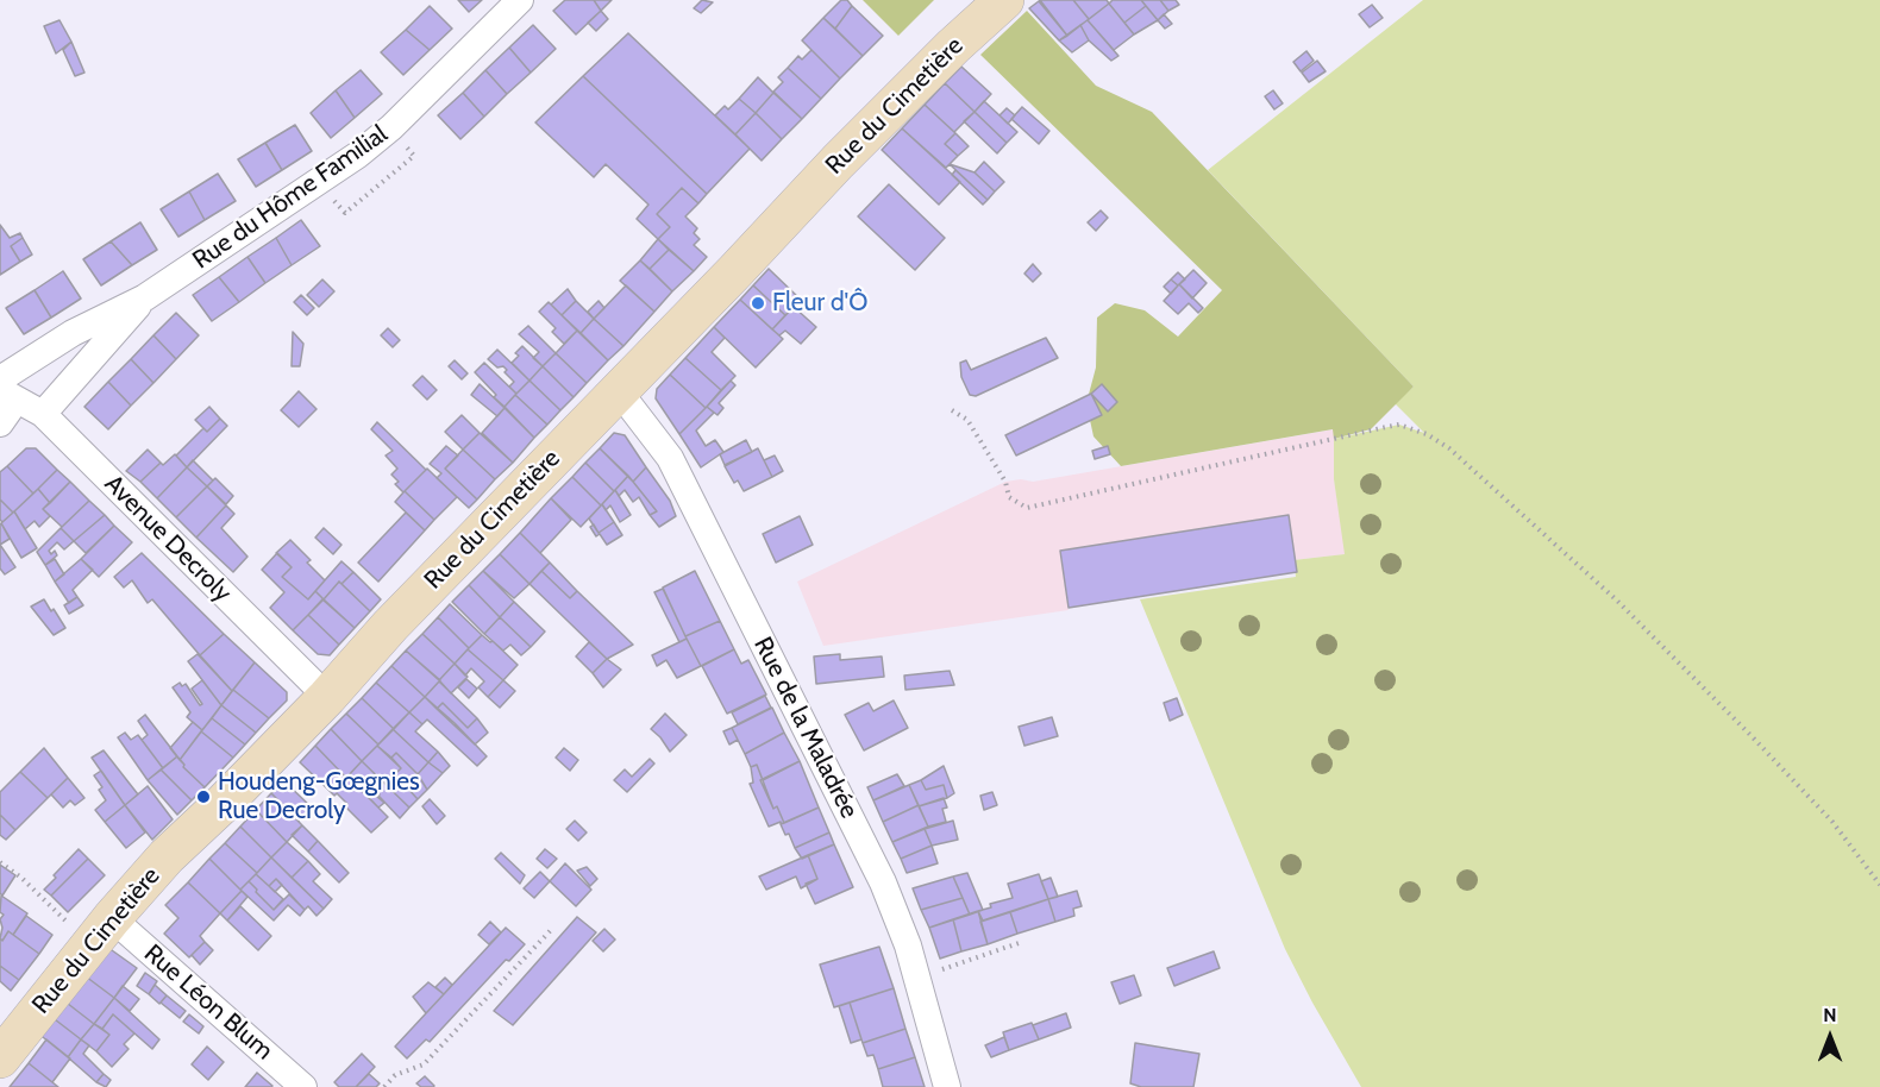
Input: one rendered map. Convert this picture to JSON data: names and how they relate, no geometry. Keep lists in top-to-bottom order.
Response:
{
  "streets": {
    "street": [
      "Rue du Cimetière",
      "Rue du Hôme Familial",
      "Avenue Decroly",
      "Rue de la Maladrée",
      "Rue Léon Blum"
    ]
  },
  "crossings": [
    ["Rue du Cimetière", "Avenue Decroly"],
    ["Rue du Cimetière", "Rue de la Maladrée"],
    ["Rue du Cimetière", "Rue Léon Blum"],
    ["Rue du Hôme Familial", "Avenue Decroly"]
  ],
  "places": ["Fleur d'Ô", "Houdeng-Gœgnies Rue Decroly"],
  "north": "top"
}
